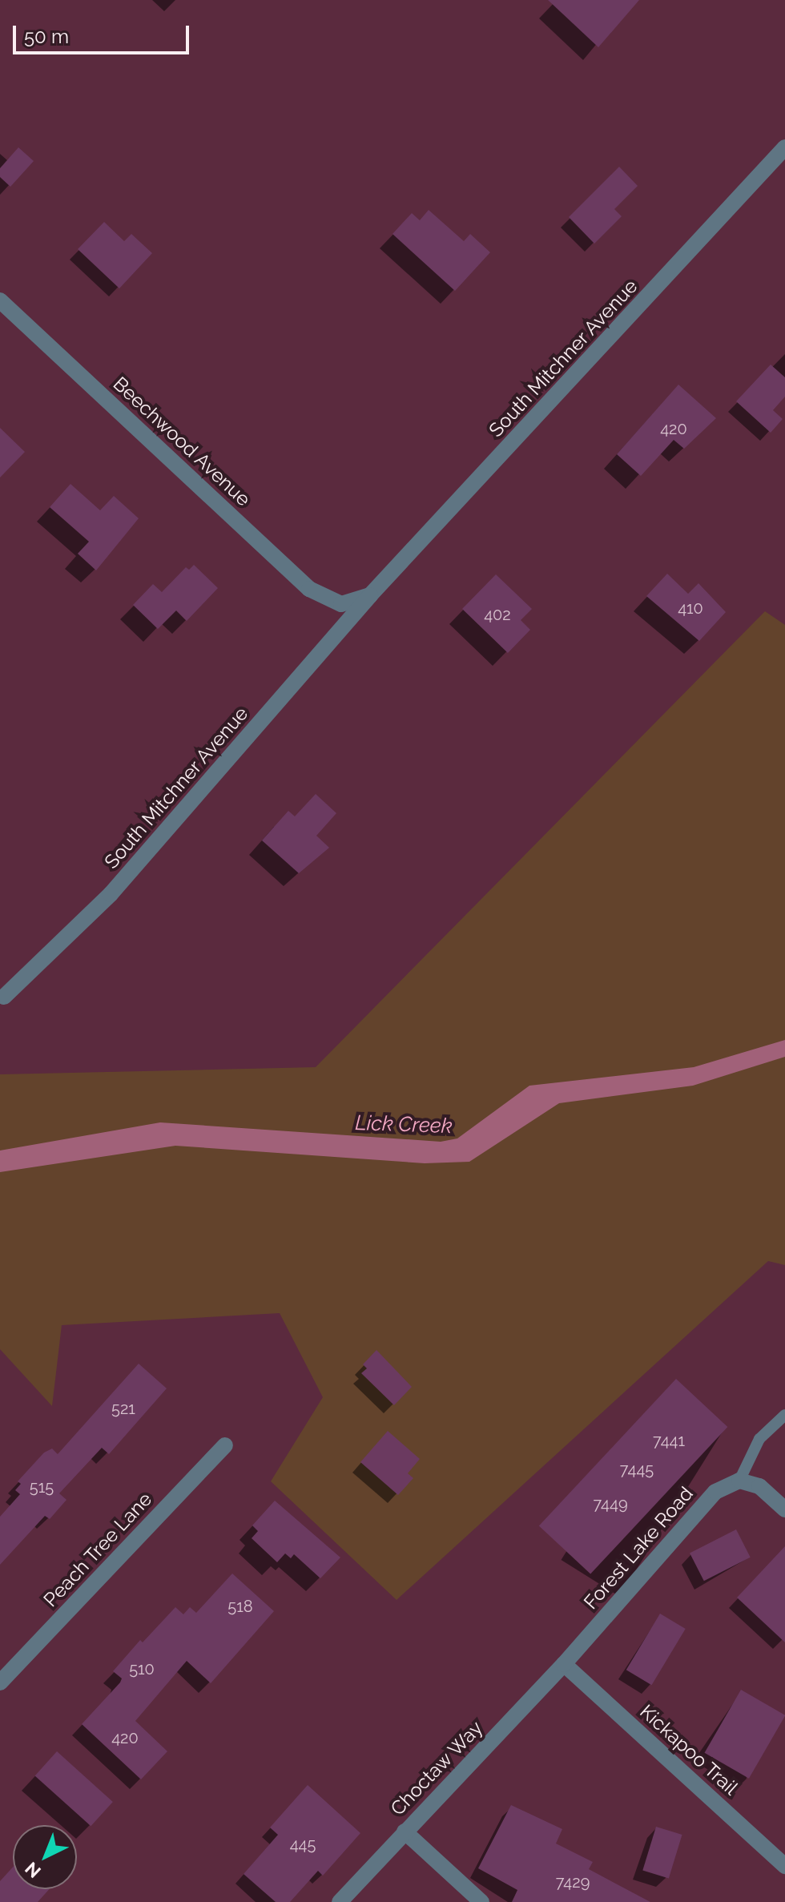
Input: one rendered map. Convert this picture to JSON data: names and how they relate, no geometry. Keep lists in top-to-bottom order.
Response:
{
  "streets": {
    "street": [
      "South Mitchner Avenue",
      "Beechwood Avenue",
      "Forest Lake Road",
      "Peach Tree Lane",
      "Kickapoo Trail",
      "Choctaw Way"
    ]
  },
  "crossings": [
    ["South Mitchner Avenue", "Beechwood Avenue"],
    ["Forest Lake Road", "Kickapoo Trail"],
    ["Forest Lake Road", "Choctaw Way"],
    ["Kickapoo Trail", "Choctaw Way"]
  ],
  "water": ["Lick Creek"],
  "house_numbers": [
    "420",
    "410",
    "402",
    "521",
    "7441",
    "7445",
    "515",
    "7449",
    "518",
    "510",
    "420",
    "445",
    "7429"
  ],
  "scale_bar": "50 m",
  "north": "bottom left"
}
